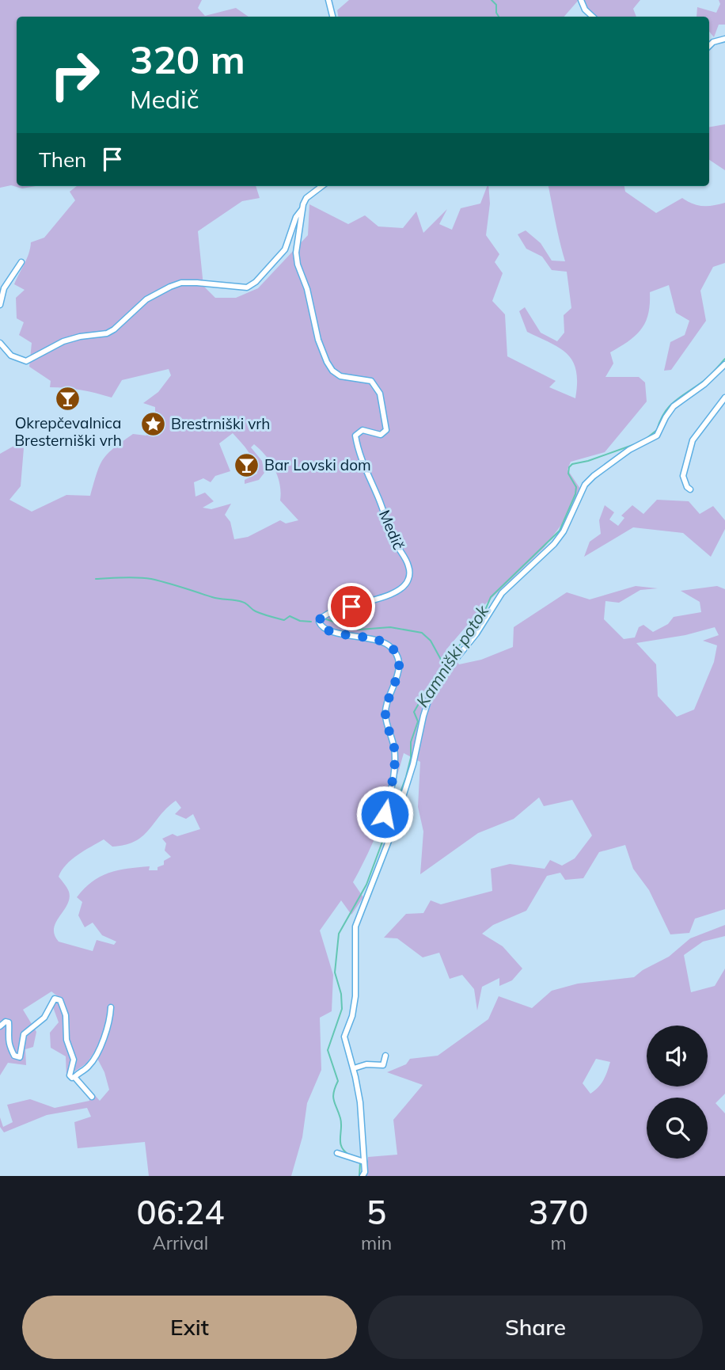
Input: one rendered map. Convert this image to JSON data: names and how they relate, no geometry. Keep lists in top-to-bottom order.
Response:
{
  "streets": {
    "street": ["Medič"]
  },
  "water": ["Kamniški potok"],
  "places": {
    "bar": ["Okrepčevalnica Bresterniški vrh", "Bar Lovski dom"],
    "place": ["Brestrniški vrh"]
  },
  "page": {
    "turn": ["320 m", "Medič"],
    "then": "Then",
    "eta": [
      "06:24",
      "Arrival",
      "5",
      "min",
      "370",
      "m"
    ],
    "buttons": ["Exit", "Share"]
  }
}
